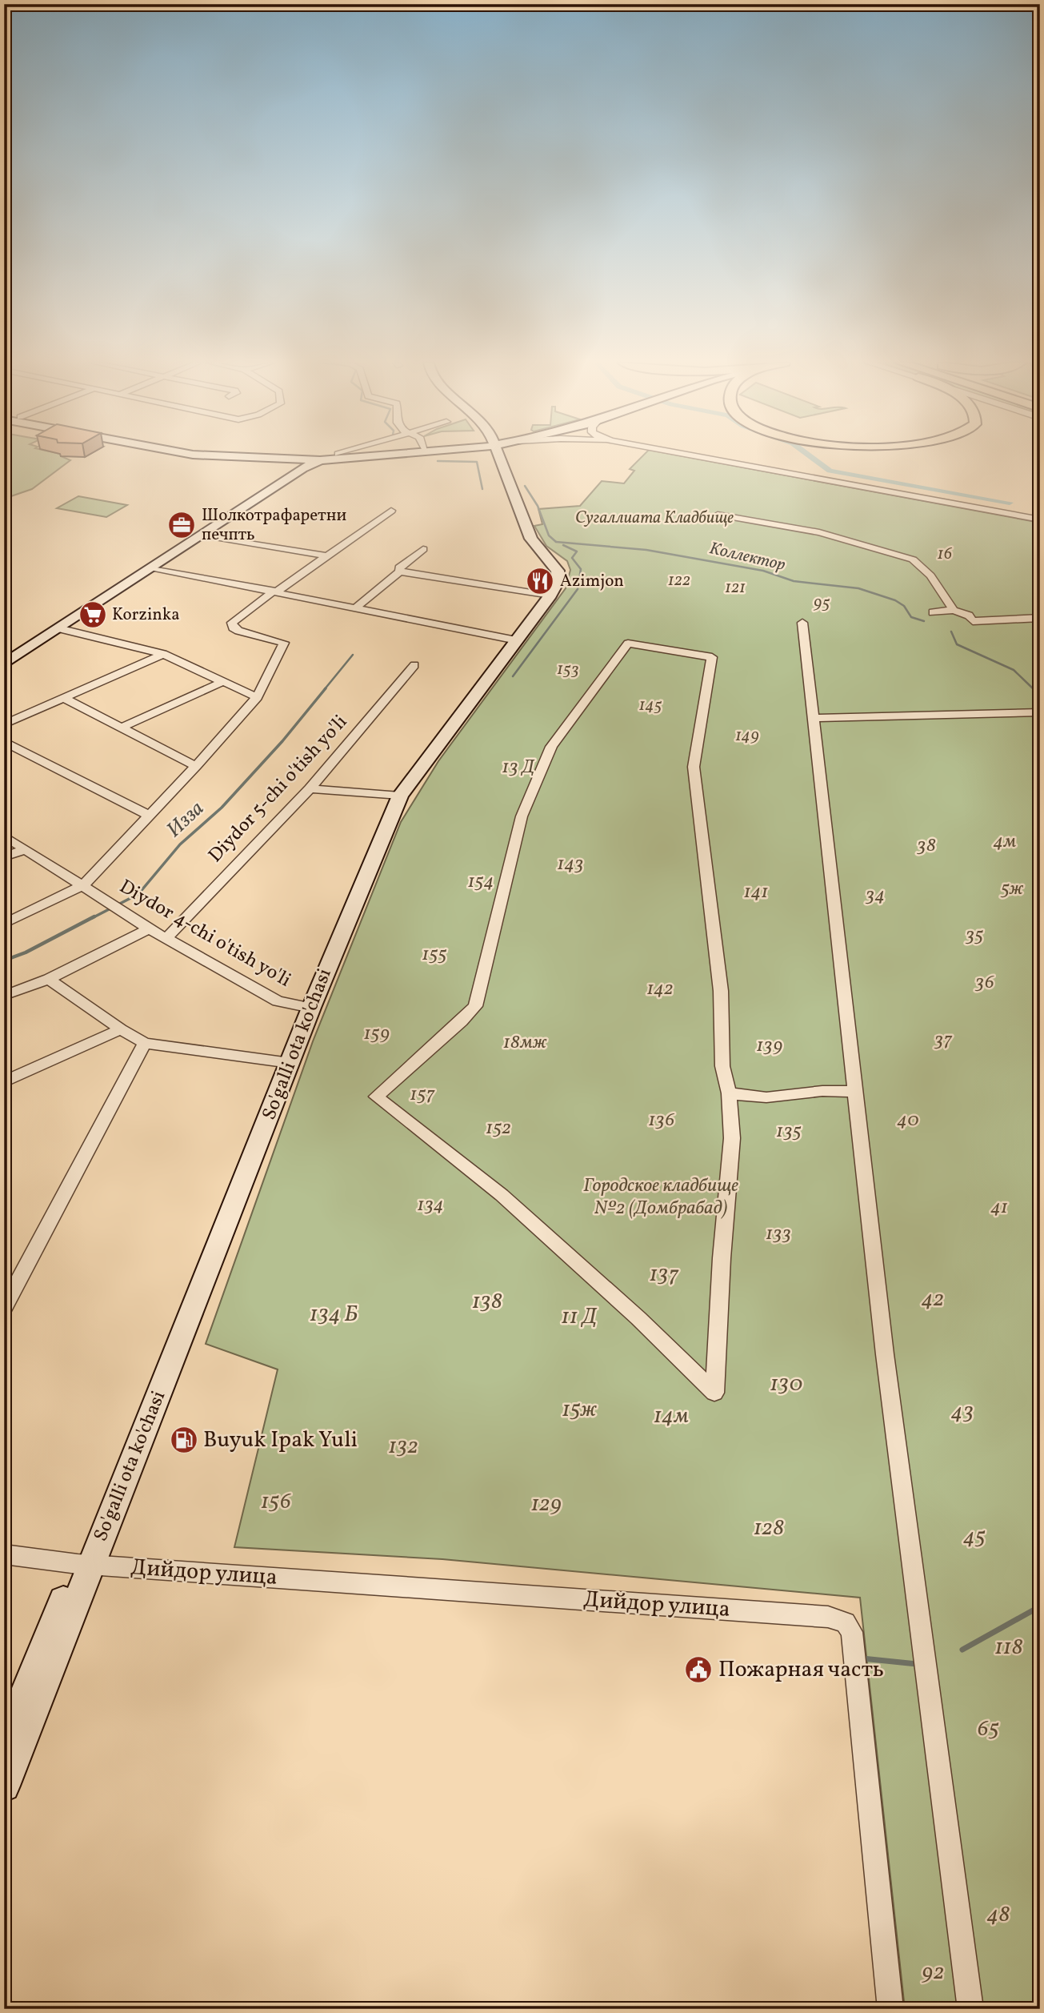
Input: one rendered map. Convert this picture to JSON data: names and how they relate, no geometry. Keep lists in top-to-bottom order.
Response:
{
  "streets": {
    "main road": ["So'galli ota ko'chasi"],
    "street": ["Diydor 5-chi o'tish yo'li", "Diydor 4-chi o'tish yo'li", "Дийдор улица"]
  },
  "crossings": [
    ["Diydor 5-chi o'tish yo'li", "Diydor 4-chi o'tish yo'li"],
    ["Diydor 4-chi o'tish yo'li", "So'galli ota ko'chasi"],
    ["So'galli ota ko'chasi", "Дийдор улица"]
  ],
  "water": ["Коллектор", "Изза"],
  "parks": [
    "Сугаллиата Кладбище",
    "16",
    "122",
    "121",
    "95",
    "153",
    "145",
    "149",
    "13 Д",
    "4м",
    "38",
    "143",
    "154",
    "5ж",
    "141",
    "34",
    "35",
    "155",
    "36",
    "142",
    "159",
    "37",
    "18мж",
    "139",
    "157",
    "136",
    "40",
    "152",
    "135",
    "Городское кладбище №2 (Домбрабад)",
    "134",
    "41",
    "133",
    "137",
    "42",
    "138",
    "134 Б",
    "11 Д",
    "130",
    "15ж",
    "43",
    "14м",
    "132",
    "156",
    "129",
    "128",
    "45",
    "118",
    "65",
    "48",
    "92"
  ],
  "places": {
    "office": ["Шолкотрафаретни печпть"],
    "restaurant": ["Azimjon"],
    "supermarket": ["Korzinka"],
    "fuel station": ["Buyuk Ipak Yuli"],
    "public building": ["Пожарная часть"]
  }
}
